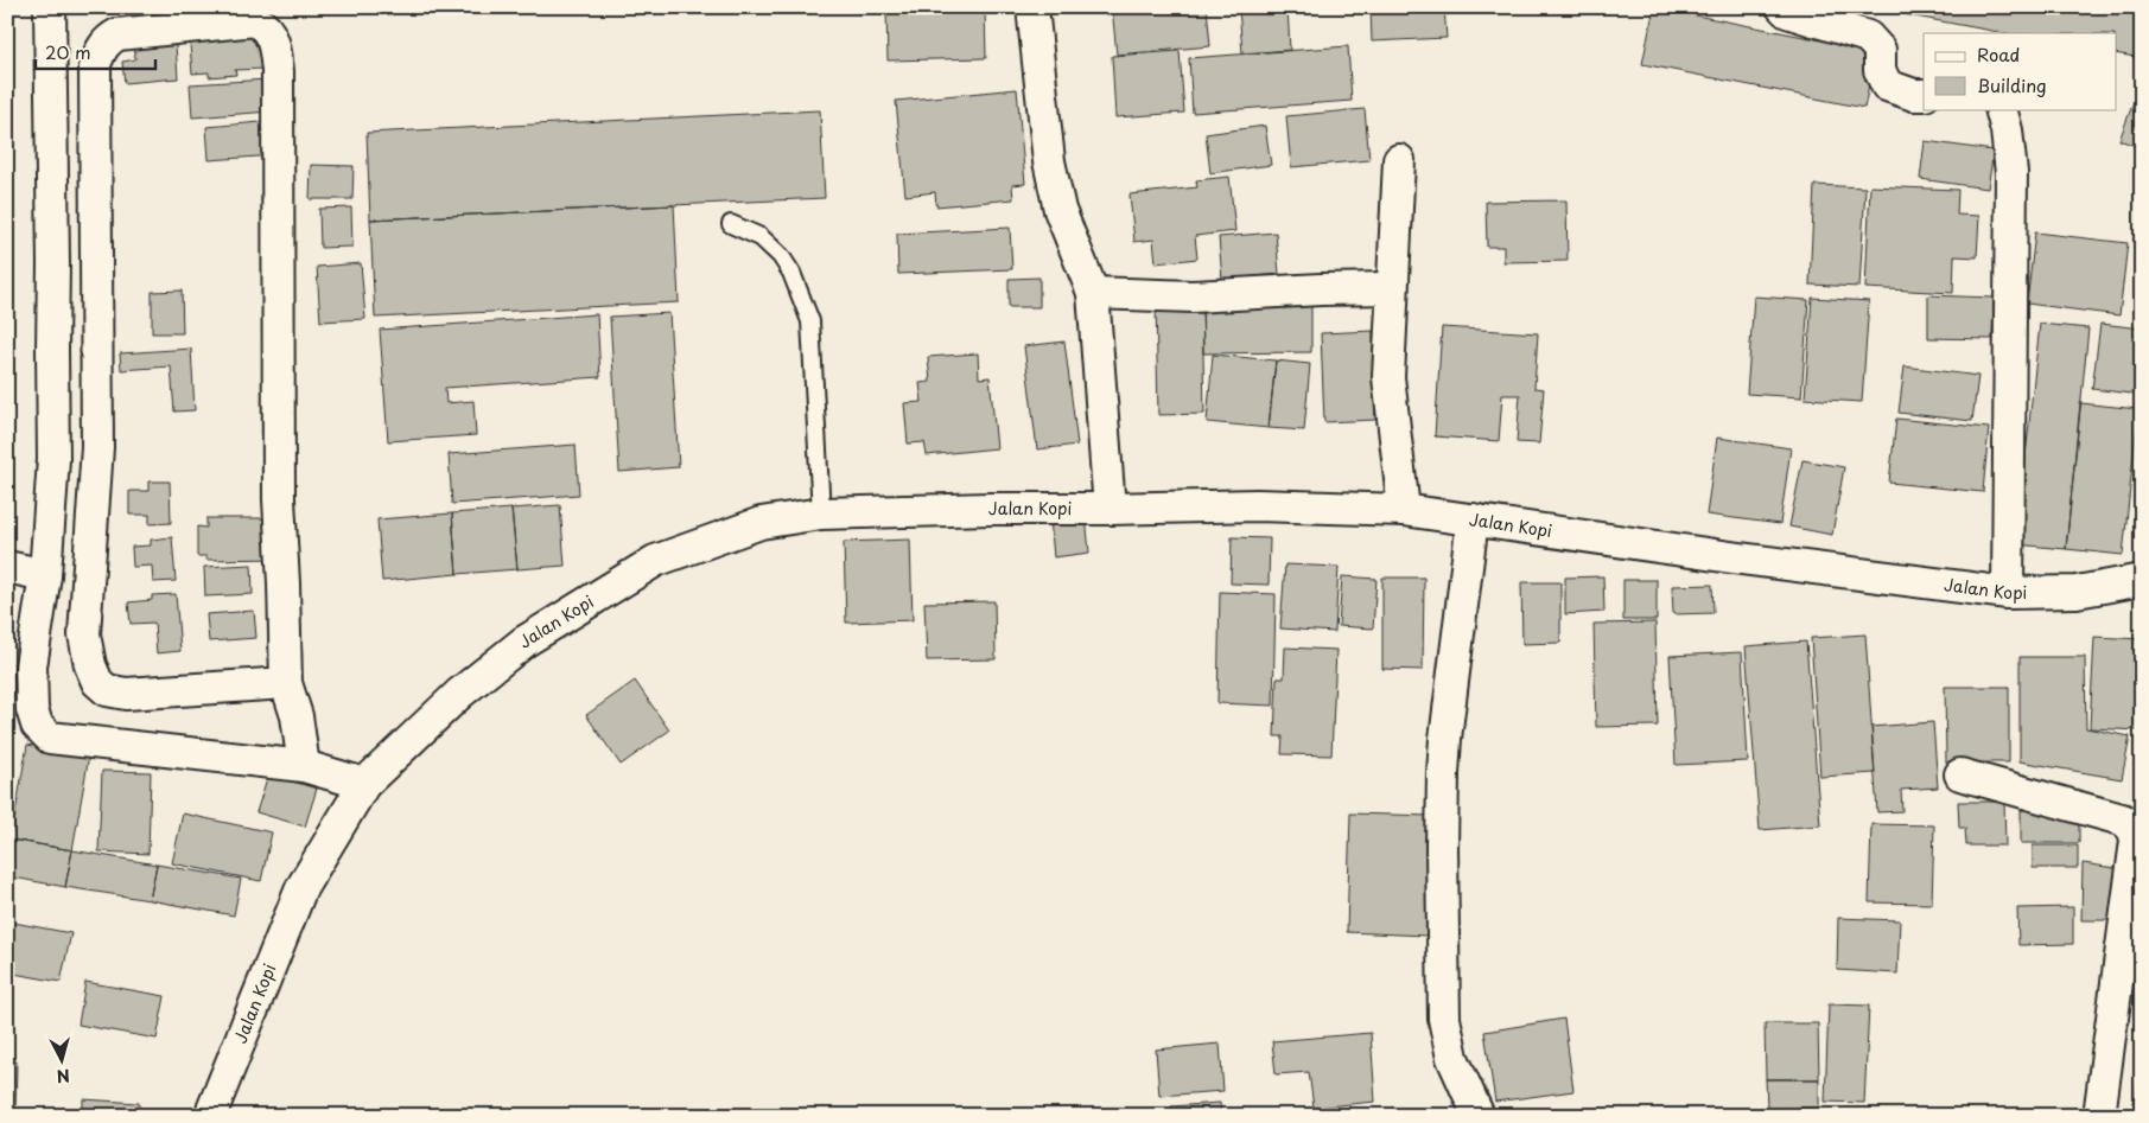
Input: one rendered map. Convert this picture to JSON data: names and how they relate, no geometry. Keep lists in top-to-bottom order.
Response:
{
  "streets": {
    "street": ["Jalan Kopi"]
  },
  "legend": ["Road", "Building"],
  "scale_bar": "20 m",
  "north": "bottom"
}
